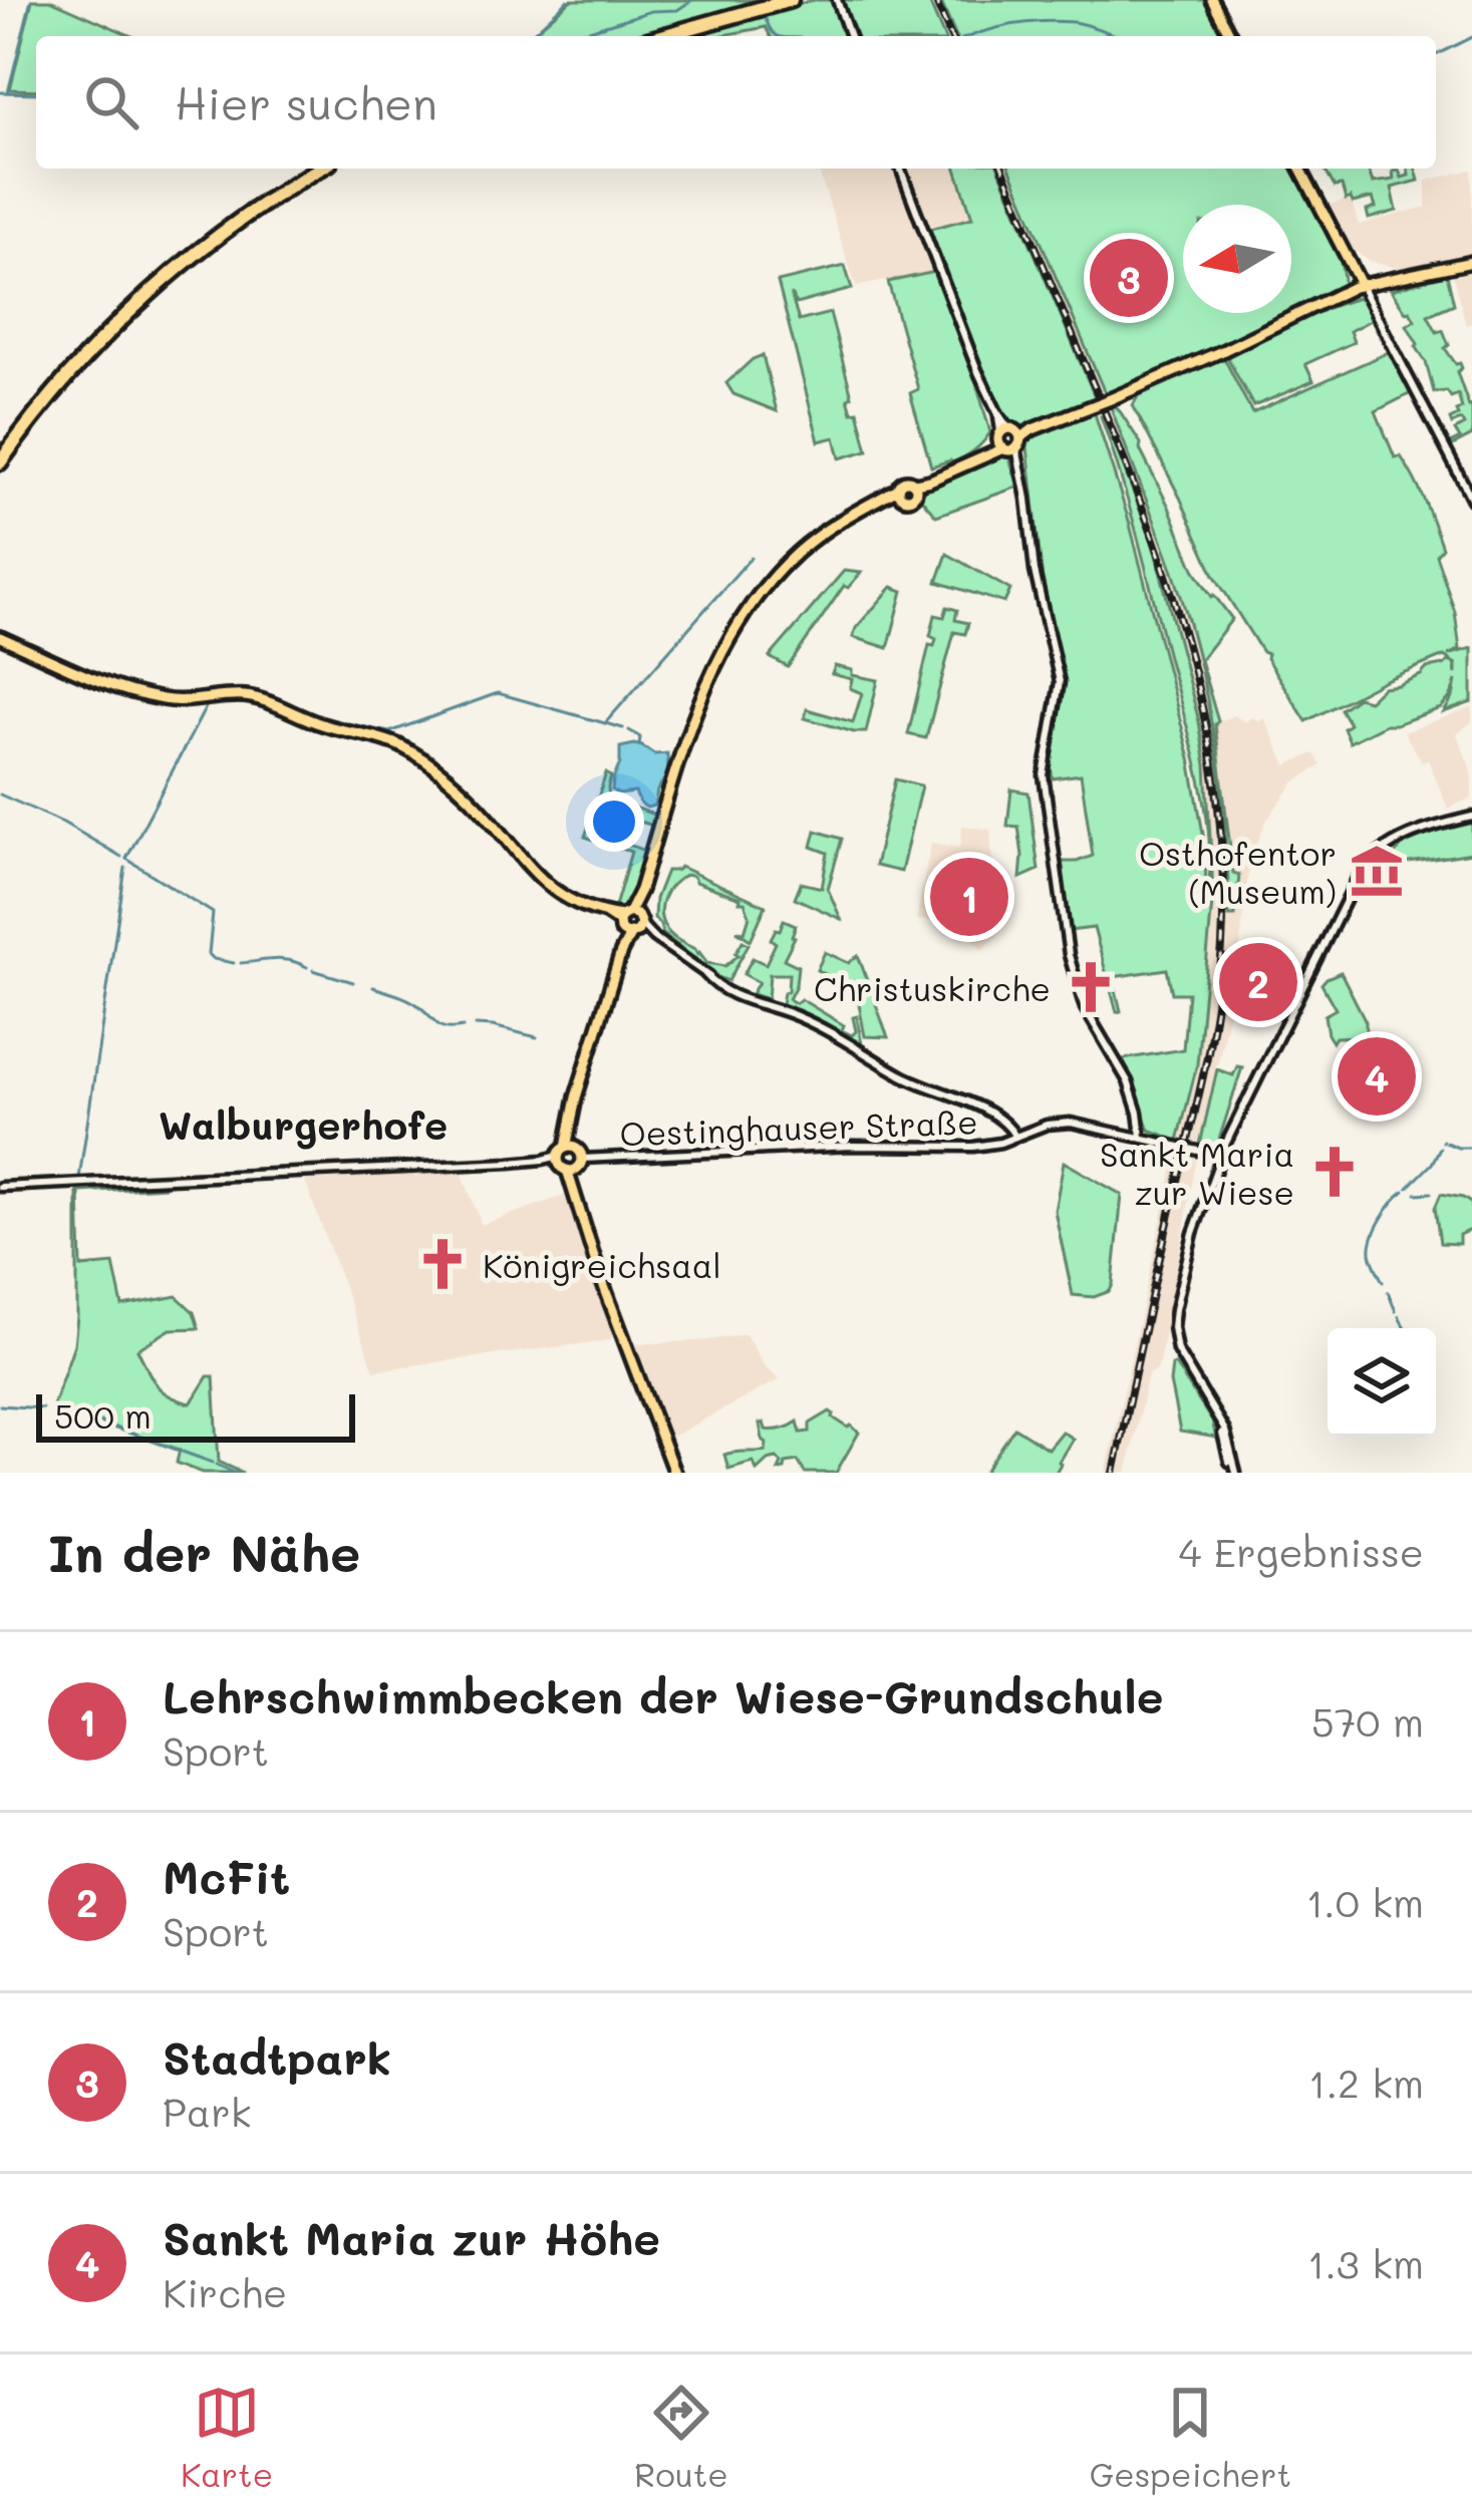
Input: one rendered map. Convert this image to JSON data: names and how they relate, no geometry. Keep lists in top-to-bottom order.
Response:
{
  "streets": {
    "street": ["Oestinghauser Straße"]
  },
  "districts": ["Walburgerhofe"],
  "places": {
    "museum": ["Osthofentor (Museum)"],
    "church": ["Christuskirche", "Sankt Maria zur Wiese", "Königreichsaal"]
  },
  "scale_bar": "500 m",
  "north": "left",
  "page": {
    "search": "Hier suchen",
    "pins": [
      "3",
      "1",
      "2",
      "4"
    ],
    "scale": "500 m",
    "heading": ["In der Nähe", "4 Ergebnisse"],
    "list": [
      {
        "mark": "1",
        "name": "Lehrschwimmbecken der Wiese-Grundschule",
        "note": "Sport",
        "value": "570 m"
      },
      {
        "mark": "2",
        "name": "McFit",
        "note": "Sport",
        "value": "1.0 km"
      },
      {
        "mark": "3",
        "name": "Stadtpark",
        "note": "Park",
        "value": "1.2 km"
      },
      {
        "mark": "4",
        "name": "Sankt Maria zur Höhe",
        "note": "Kirche",
        "value": "1.3 km"
      }
    ],
    "nav": ["Karte", "Route", "Gespeichert"]
  }
}
